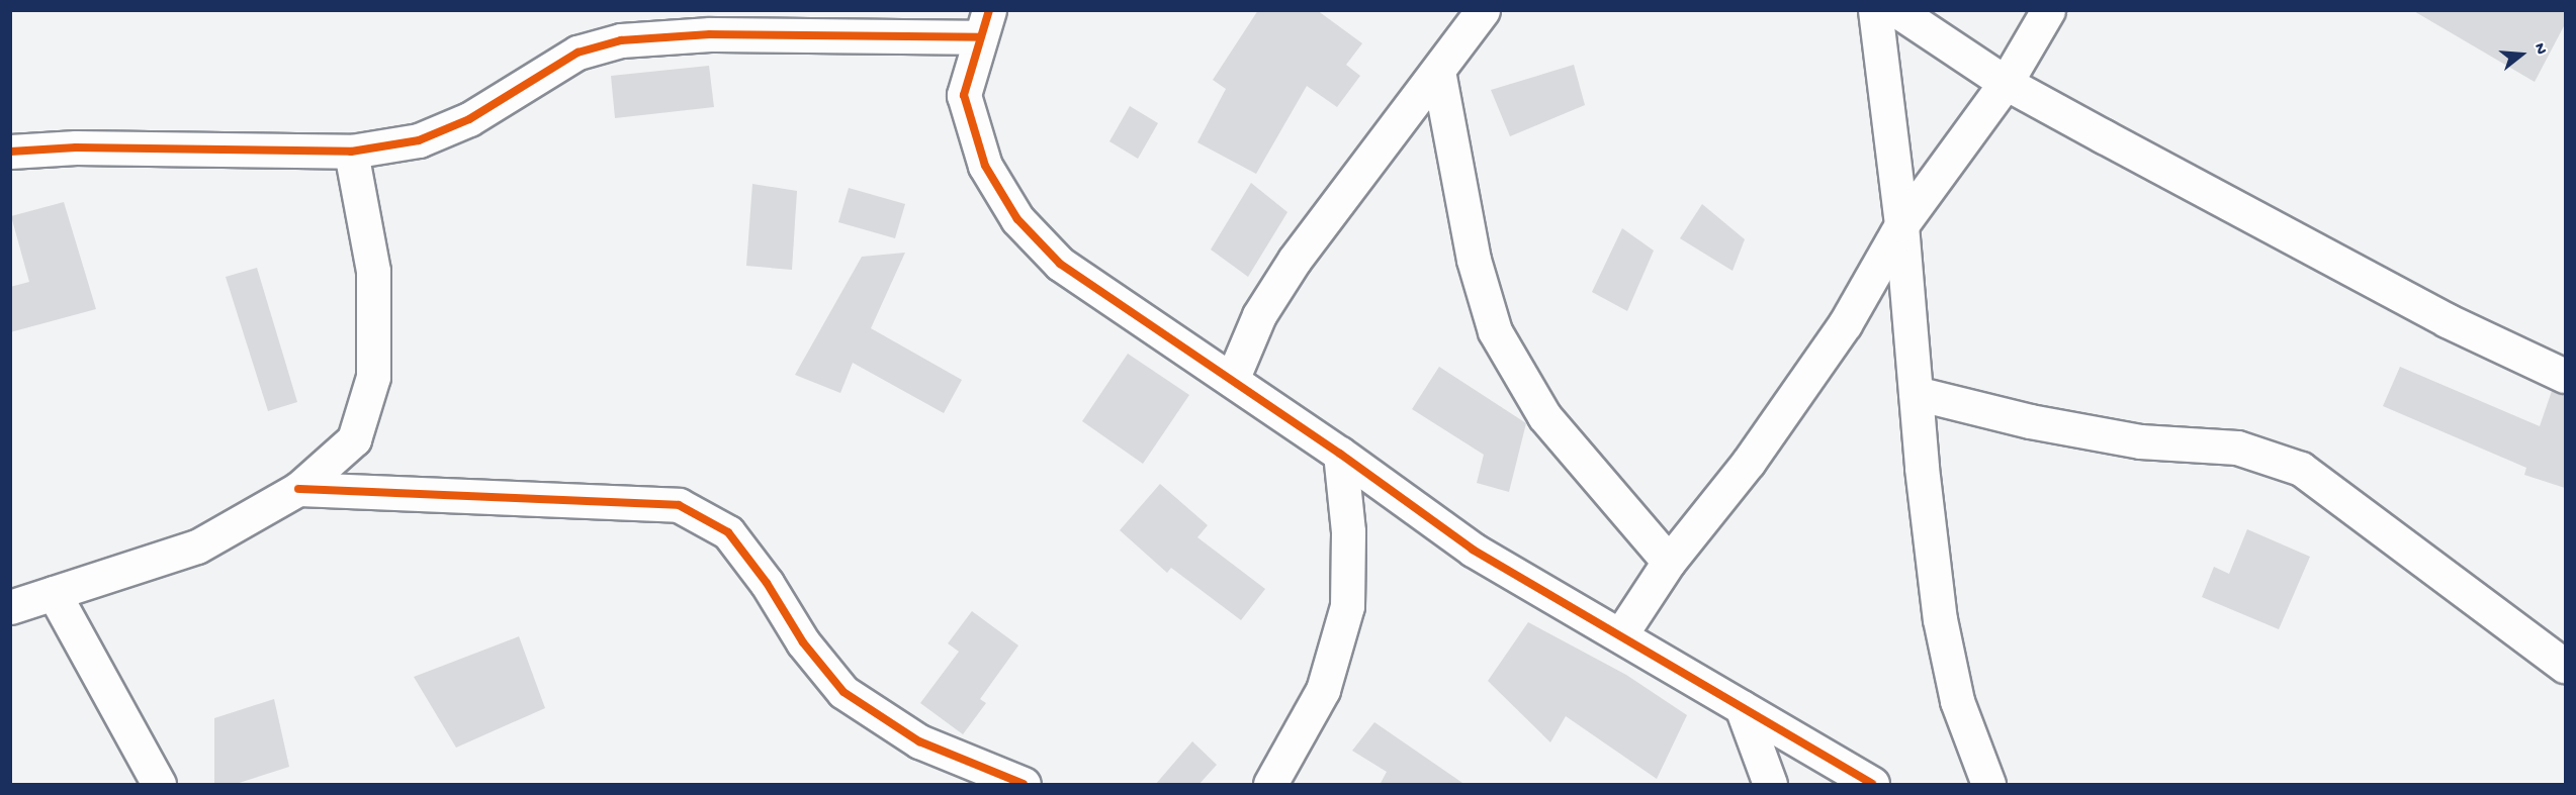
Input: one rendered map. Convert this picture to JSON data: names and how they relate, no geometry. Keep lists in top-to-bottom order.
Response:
{
  "north": "right"
}
